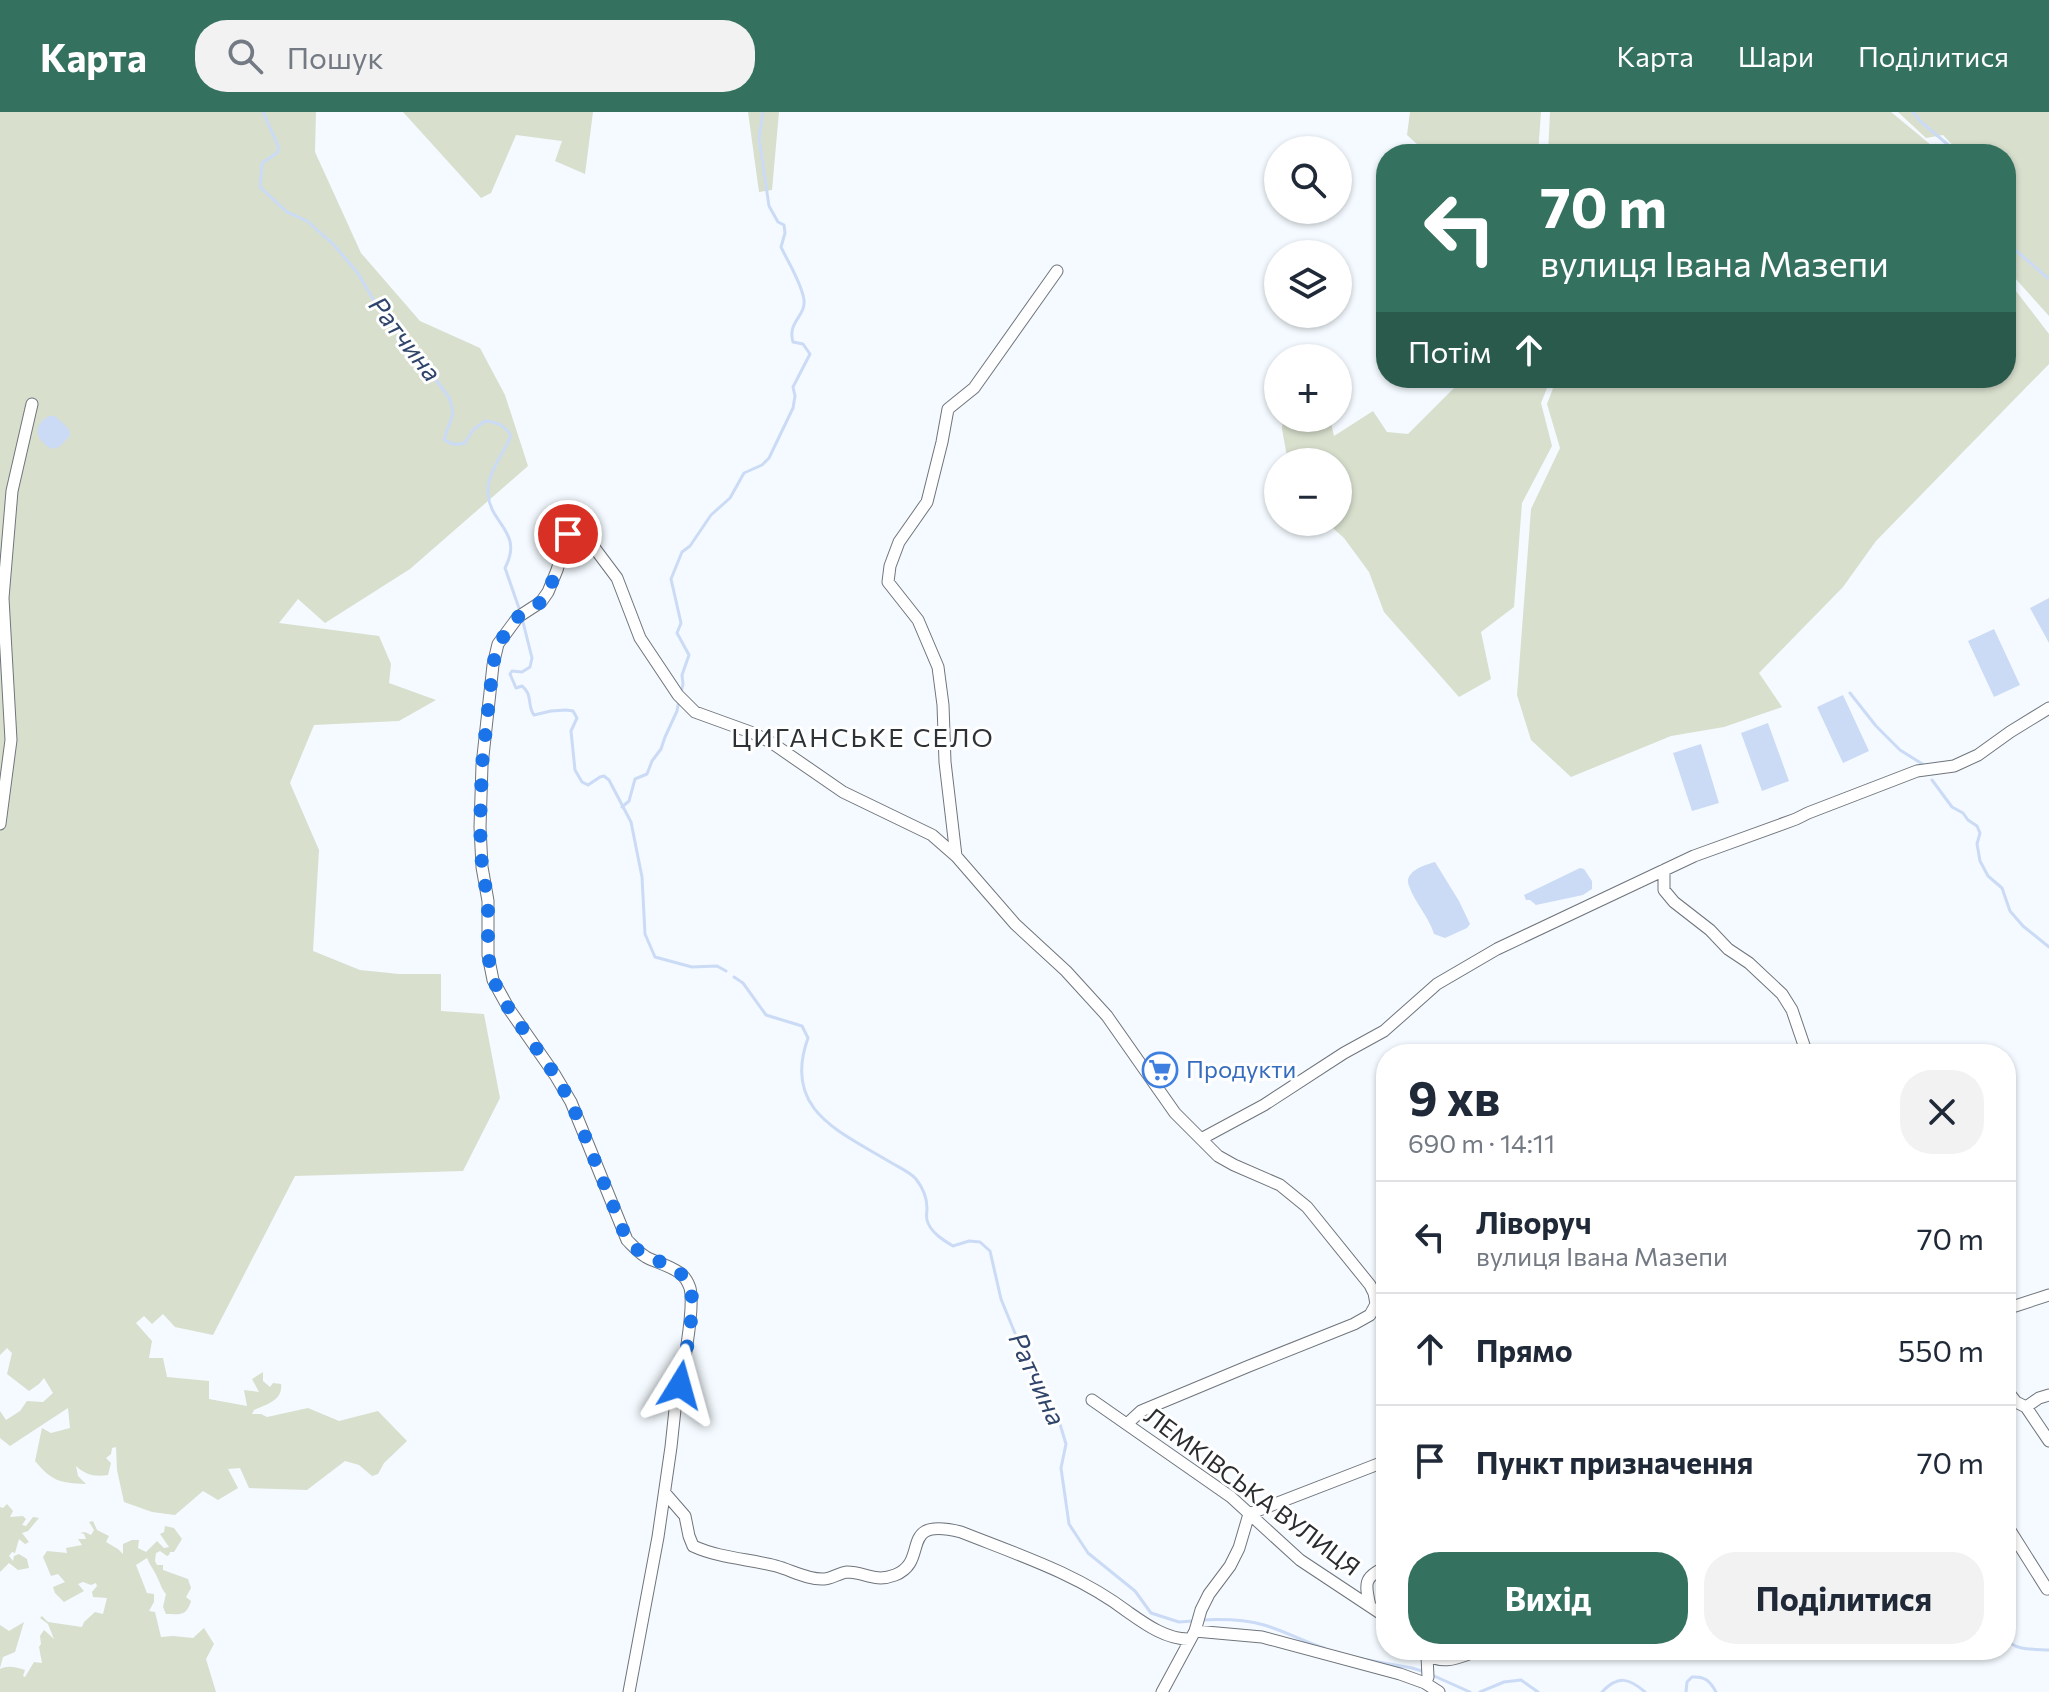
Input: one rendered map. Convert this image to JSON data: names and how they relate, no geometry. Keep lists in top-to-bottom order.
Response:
{
  "streets": {
    "street": ["ЛЕМКІВСЬКА ВУЛИЦЯ"]
  },
  "districts": ["ЦИГАНСЬКЕ СЕЛО"],
  "water": ["Ратчина"],
  "places": {
    "supermarket": ["Продукти"]
  },
  "page": {
    "header": "Карта",
    "search": "Пошук",
    "nav": ["Карта", "Шари", "Поділитися"],
    "map_buttons": ["+", "−"],
    "turn": ["70 m", "вулиця Івана Мазепи"],
    "then": "Потім",
    "heading": ["9 хв", "690 m · 14:11"],
    "list": [
      {
        "name": "Ліворуч",
        "note": "вулиця Івана Мазепи",
        "value": "70 m"
      },
      {
        "name": "Прямо",
        "value": "550 m"
      },
      {
        "name": "Пункт призначення",
        "value": "70 m"
      }
    ],
    "buttons": ["Вихід", "Поділитися"]
  }
}
